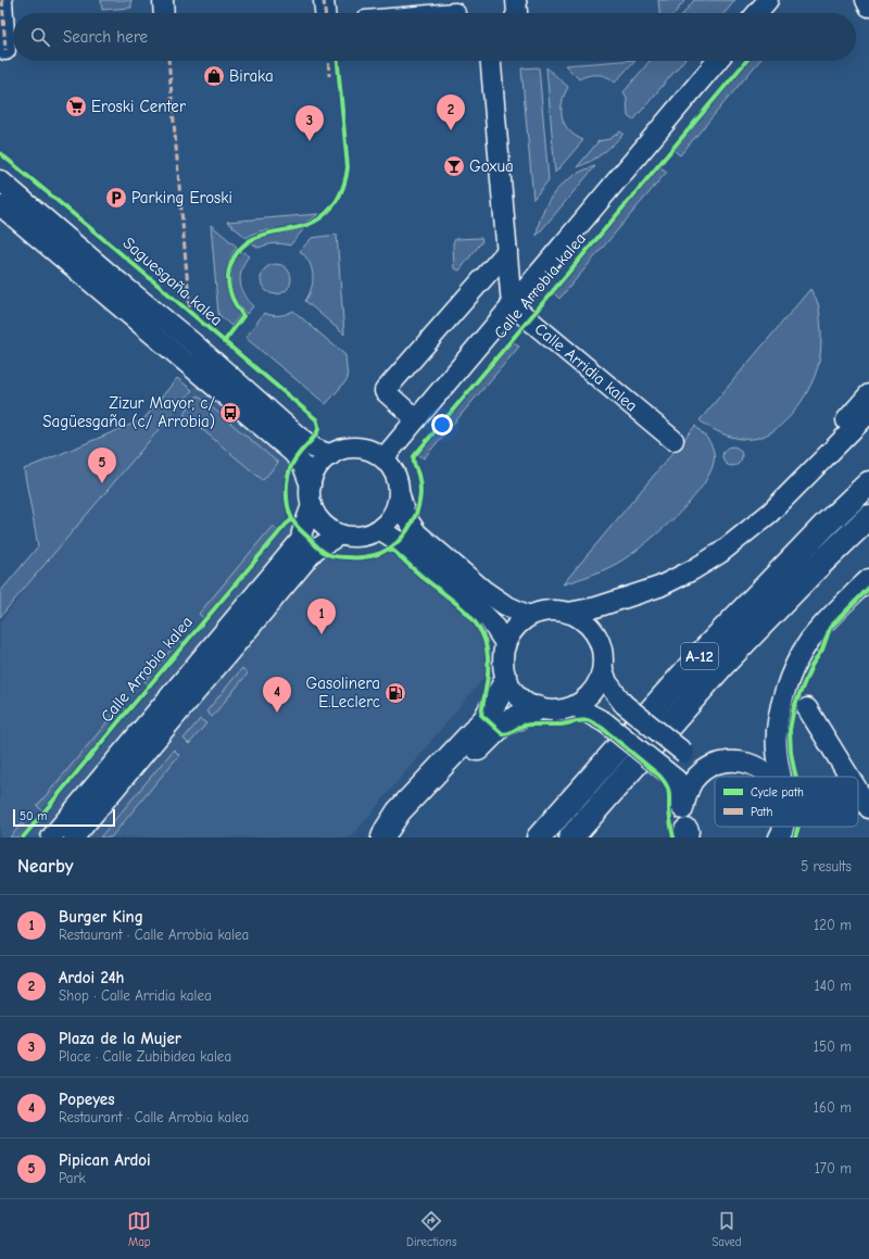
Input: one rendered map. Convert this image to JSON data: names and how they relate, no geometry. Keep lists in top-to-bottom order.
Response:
{
  "streets": {
    "highway": ["A-12"],
    "street": ["Saguesgaña kalea", "Calle Arrobia kalea", "Calle Arridia kalea"]
  },
  "crossings": [
    ["Saguesgaña kalea", "Calle Arrobia kalea"],
    ["Calle Arrobia kalea", "Calle Arridia kalea"]
  ],
  "places": {
    "shop": ["Biraka"],
    "supermarket": ["Eroski Center"],
    "bar": ["Goxua"],
    "parking": ["Parking Eroski"],
    "bus stop": ["Zizur Mayor, c/ Sagüesgaña (c/ Arrobia)"],
    "fuel station": ["Gasolinera E.Leclerc"]
  },
  "legend": ["Cycle path", "Path"],
  "scale_bar": "50 m",
  "page": {
    "search": "Search here",
    "pins": [
      "2",
      "3",
      "5",
      "1",
      "4"
    ],
    "scale": "50 m",
    "heading": ["Nearby", "5 results"],
    "list": [
      {
        "mark": "1",
        "name": "Burger King",
        "note": "Restaurant · Calle Arrobia kalea",
        "value": "120 m"
      },
      {
        "mark": "2",
        "name": "Ardoi 24h",
        "note": "Shop · Calle Arridia kalea",
        "value": "140 m"
      },
      {
        "mark": "3",
        "name": "Plaza de la Mujer",
        "note": "Place · Calle Zubibidea kalea",
        "value": "150 m"
      },
      {
        "mark": "4",
        "name": "Popeyes",
        "note": "Restaurant · Calle Arrobia kalea",
        "value": "160 m"
      },
      {
        "mark": "5",
        "name": "Pipican Ardoi",
        "note": "Park",
        "value": "170 m"
      }
    ],
    "nav": ["Map", "Directions", "Saved"]
  }
}
